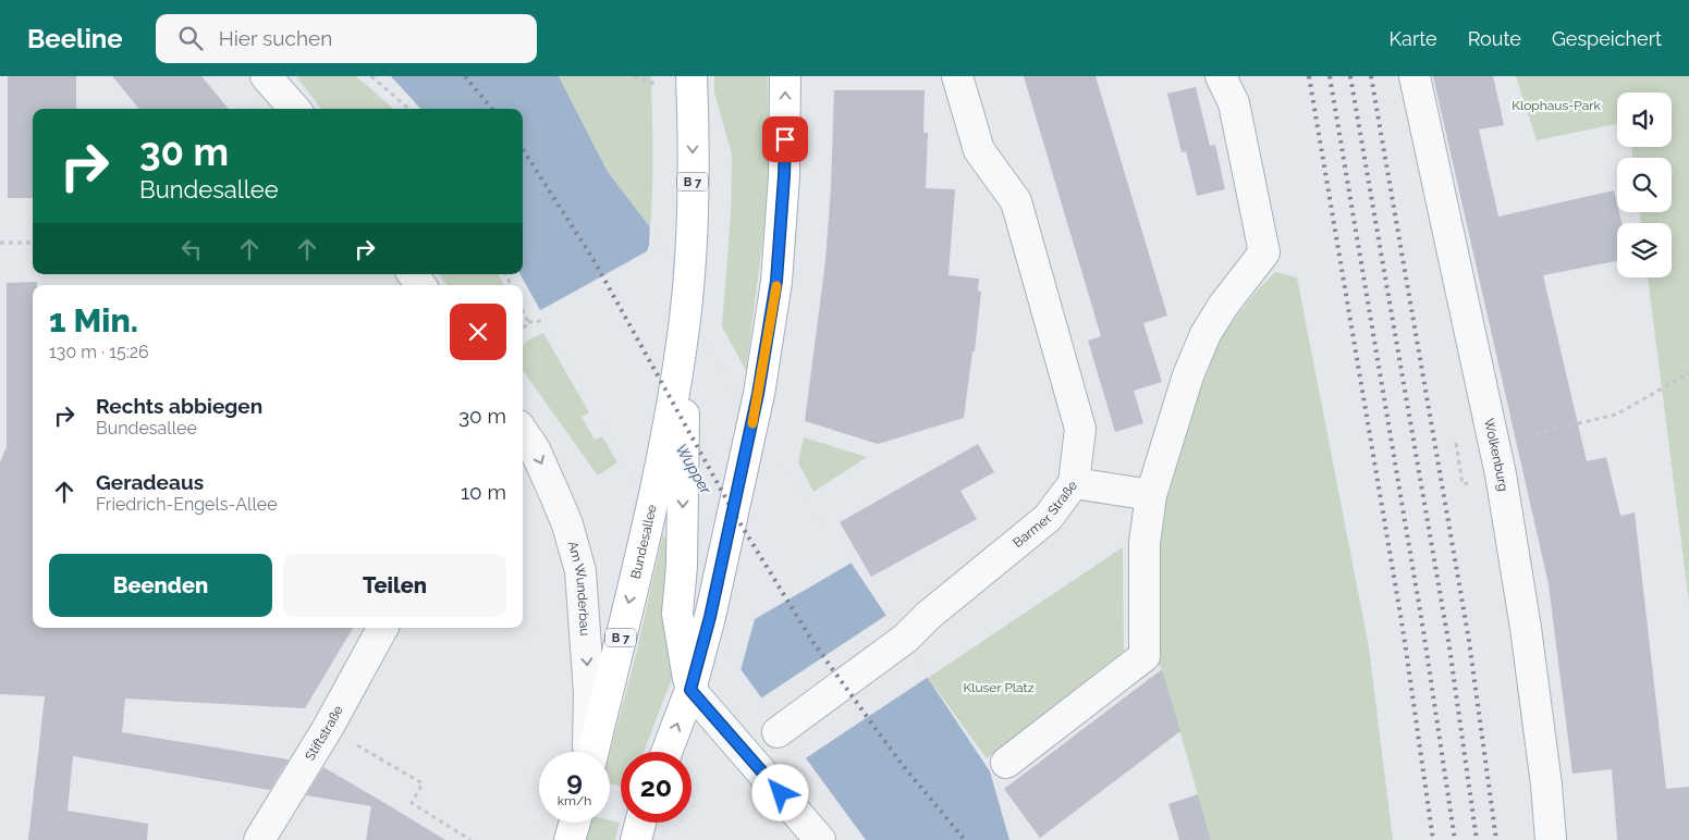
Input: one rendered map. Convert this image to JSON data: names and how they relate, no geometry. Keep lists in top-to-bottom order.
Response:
{
  "streets": {
    "main road": ["B 7", "Bundesallee"],
    "street": [
      "Wolkenburg",
      "Barmer Straße",
      "Am Wunderbau",
      "Stiftstraße"
    ]
  },
  "crossings": [
    ["B 7", "Bundesallee"]
  ],
  "one_way": ["Am Wunderbau"],
  "water": ["Wupper"],
  "parks": ["Klophaus-Park", "Kluser Platz"],
  "page": {
    "header": "Beeline",
    "search": "Hier suchen",
    "nav": ["Karte", "Route", "Gespeichert"],
    "turn": ["30 m", "Bundesallee"],
    "heading": ["1 Min.", "130 m · 15:26"],
    "list": [
      {
        "name": "Rechts abbiegen",
        "note": "Bundesallee",
        "value": "30 m"
      },
      {
        "name": "Geradeaus",
        "note": "Friedrich-Engels-Allee",
        "value": "10 m"
      }
    ],
    "buttons": ["Beenden", "Teilen"],
    "speed": "9 km/h",
    "limit": "20"
  }
}
